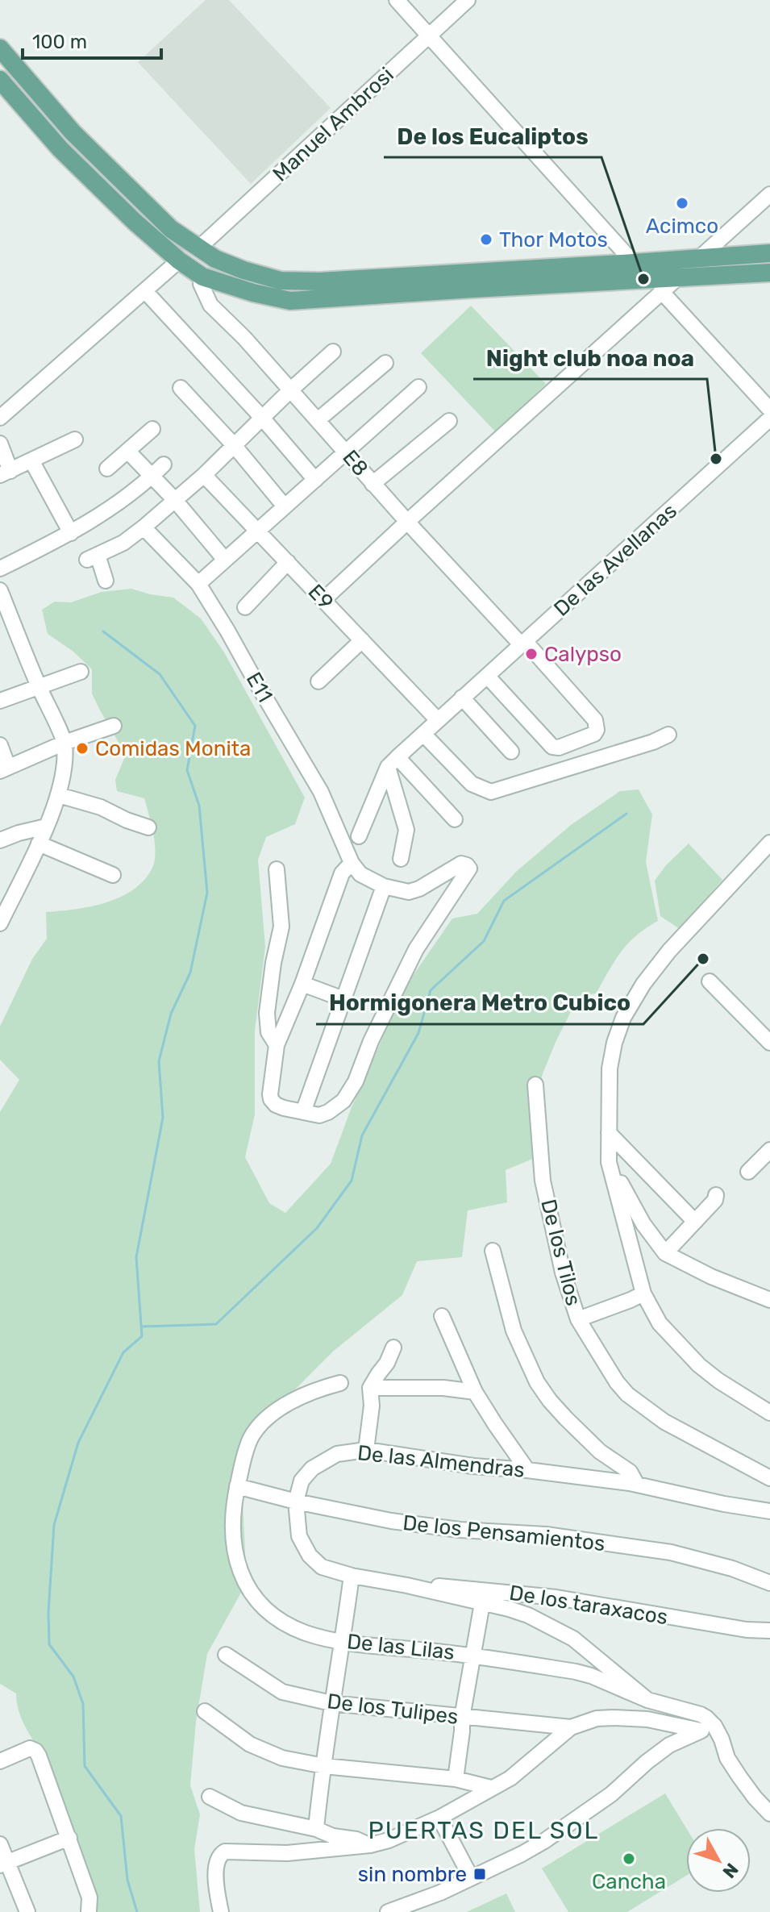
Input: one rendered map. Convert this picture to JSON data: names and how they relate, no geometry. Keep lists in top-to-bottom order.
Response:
{
  "streets": {
    "street": [
      "Manuel Ambrosi",
      "E8",
      "De las Avellanas",
      "E9",
      "E11",
      "De los Tilos",
      "De las Almendras",
      "De los Pensamientos",
      "De los taraxacos",
      "De las Lilas",
      "De los Tulipes"
    ]
  },
  "crossings": [
    ["E8", "De las Avellanas"],
    ["De las Avellanas", "E9"],
    ["De las Almendras", "De los Pensamientos"],
    ["De las Almendras", "De los taraxacos"],
    ["De las Almendras", "De las Lilas"],
    ["De los Pensamientos", "De las Lilas"]
  ],
  "districts": ["PUERTAS DEL SOL"],
  "places": {
    "other": [
      "Acimco",
      "Thor Motos",
      "De los Eucaliptos",
      "Night club noa noa",
      "Calypso",
      "Comidas Monita",
      "Hormigonera Metro Cubico",
      "Cancha"
    ],
    "transit": ["sin nombre"]
  },
  "scale_bar": "100 m",
  "north": "bottom right"
}
